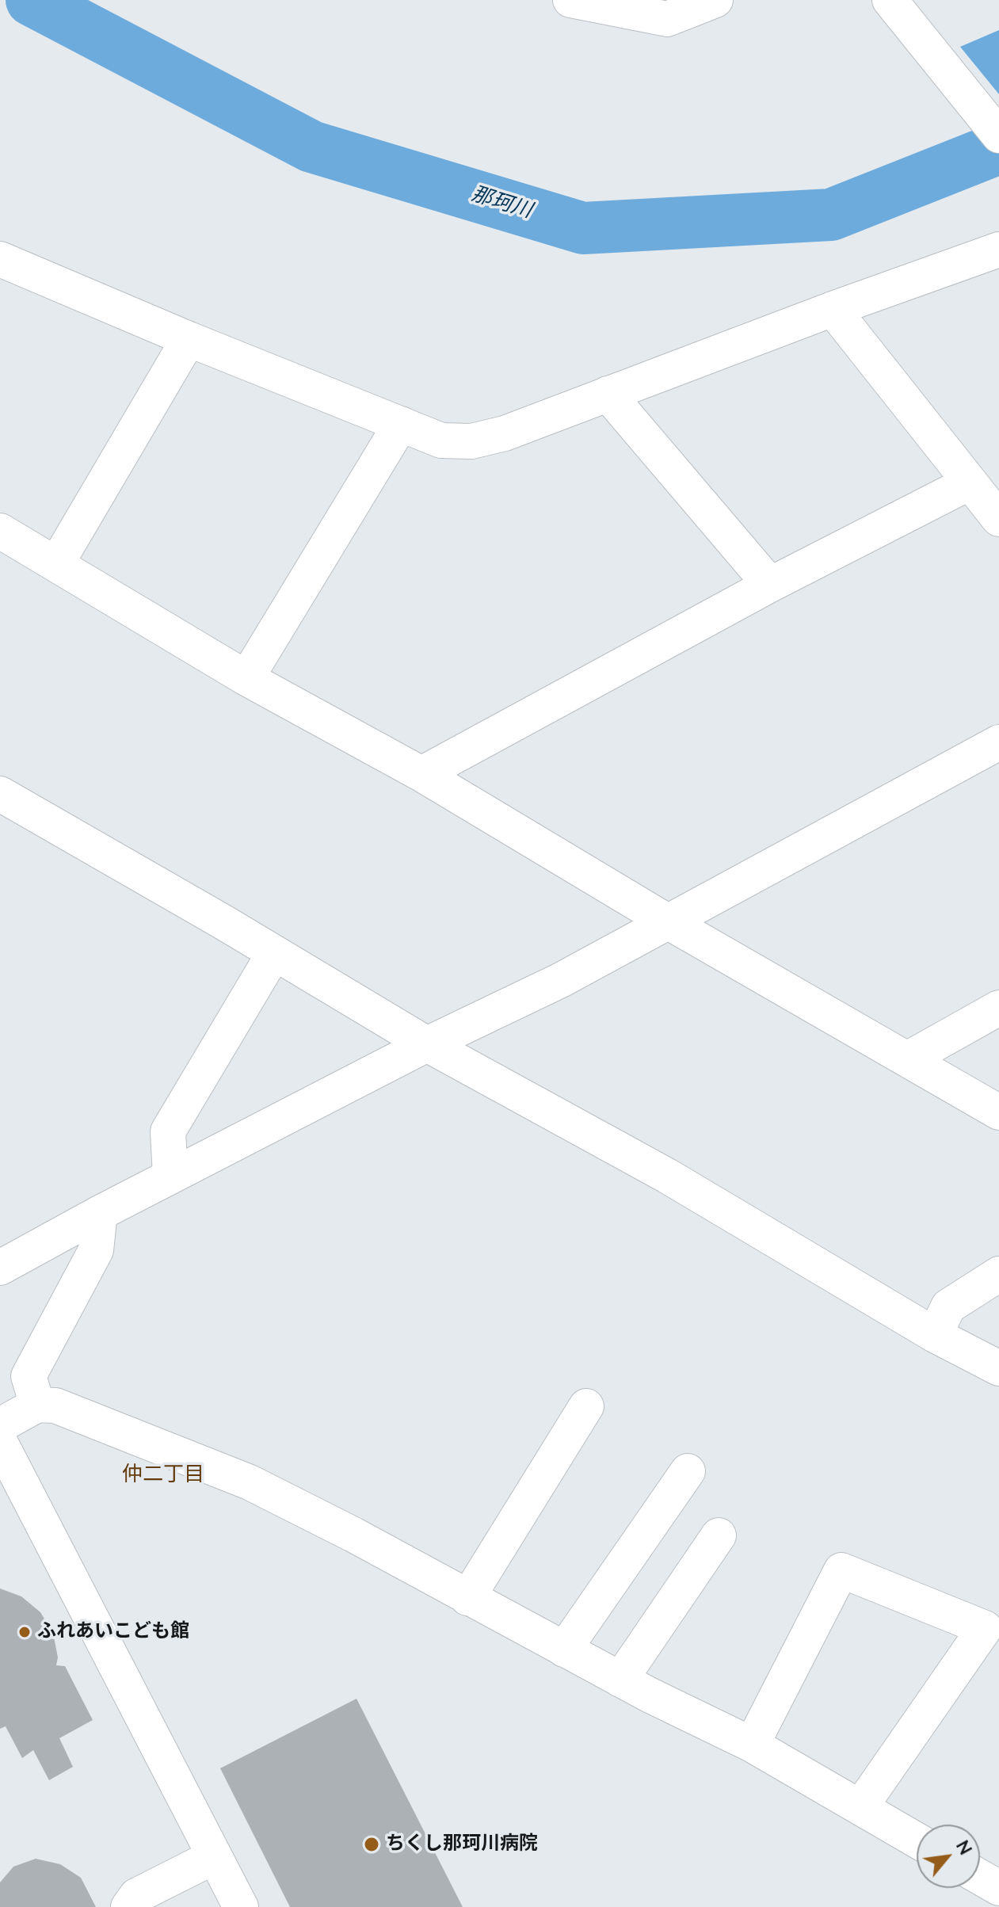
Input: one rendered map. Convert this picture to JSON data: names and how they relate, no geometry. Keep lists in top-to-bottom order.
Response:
{
  "districts": ["仲二丁目"],
  "water": ["那珂川"],
  "places": ["ふれあいこども館", "ちくし那珂川病院"],
  "north": "top right"
}
